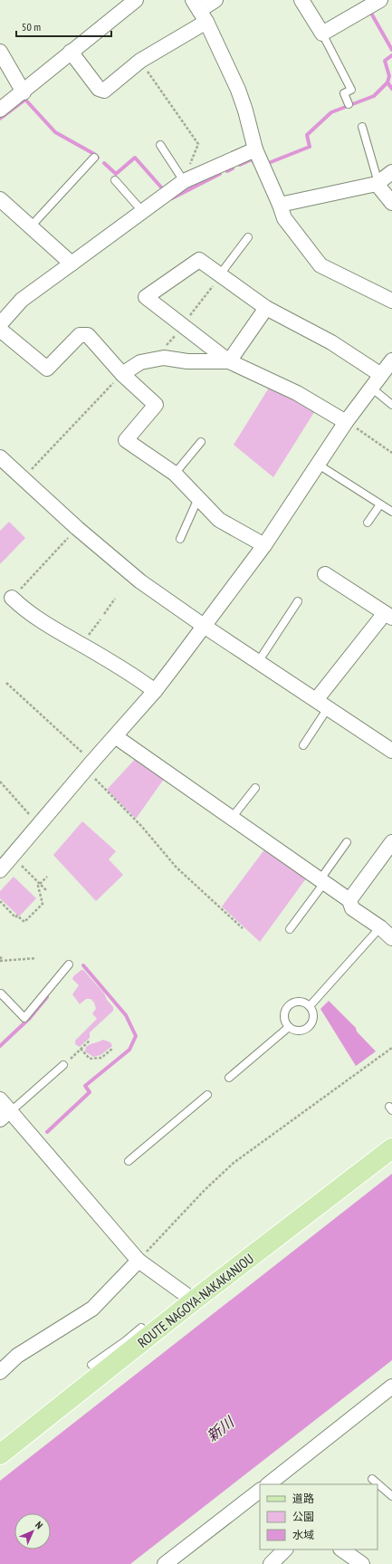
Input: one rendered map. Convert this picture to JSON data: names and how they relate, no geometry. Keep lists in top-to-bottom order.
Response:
{
  "streets": {
    "main road": ["ROUTE NAGOYA-NAKAKANJOU"]
  },
  "water": ["新川"],
  "legend": ["道路", "公園", "水域"],
  "scale_bar": "50 m",
  "north": "top right"
}
